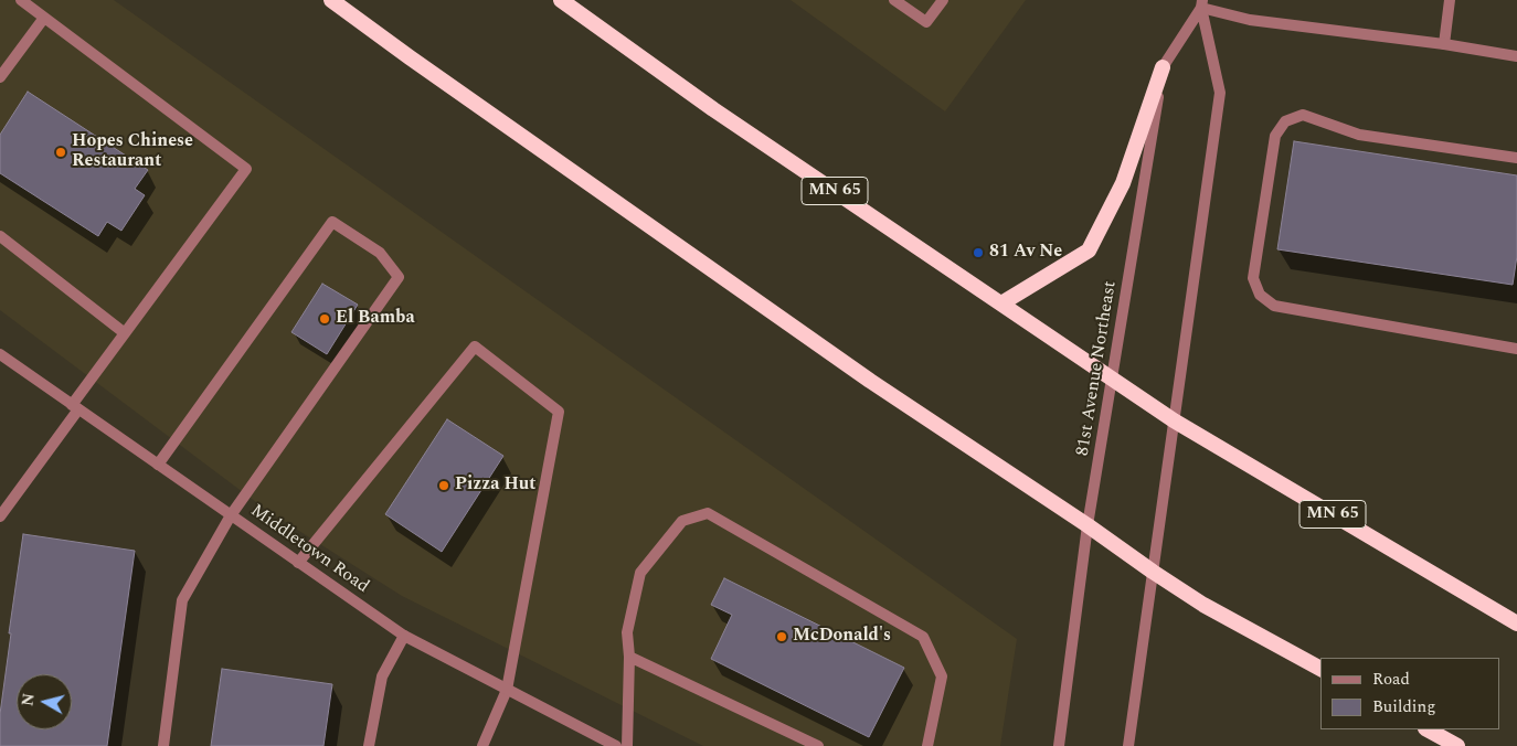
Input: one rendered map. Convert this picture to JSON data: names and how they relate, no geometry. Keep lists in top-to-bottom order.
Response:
{
  "streets": {
    "highway": ["MN 65"],
    "street": ["81st Avenue Northeast", "Middletown Road"]
  },
  "crossings": [
    ["MN 65", "81st Avenue Northeast"]
  ],
  "places": [
    "Hopes Chinese Restaurant",
    "81 Av Ne",
    "El Bamba",
    "Pizza Hut",
    "McDonald's"
  ],
  "legend": ["Road", "Building"],
  "north": "left"
}
